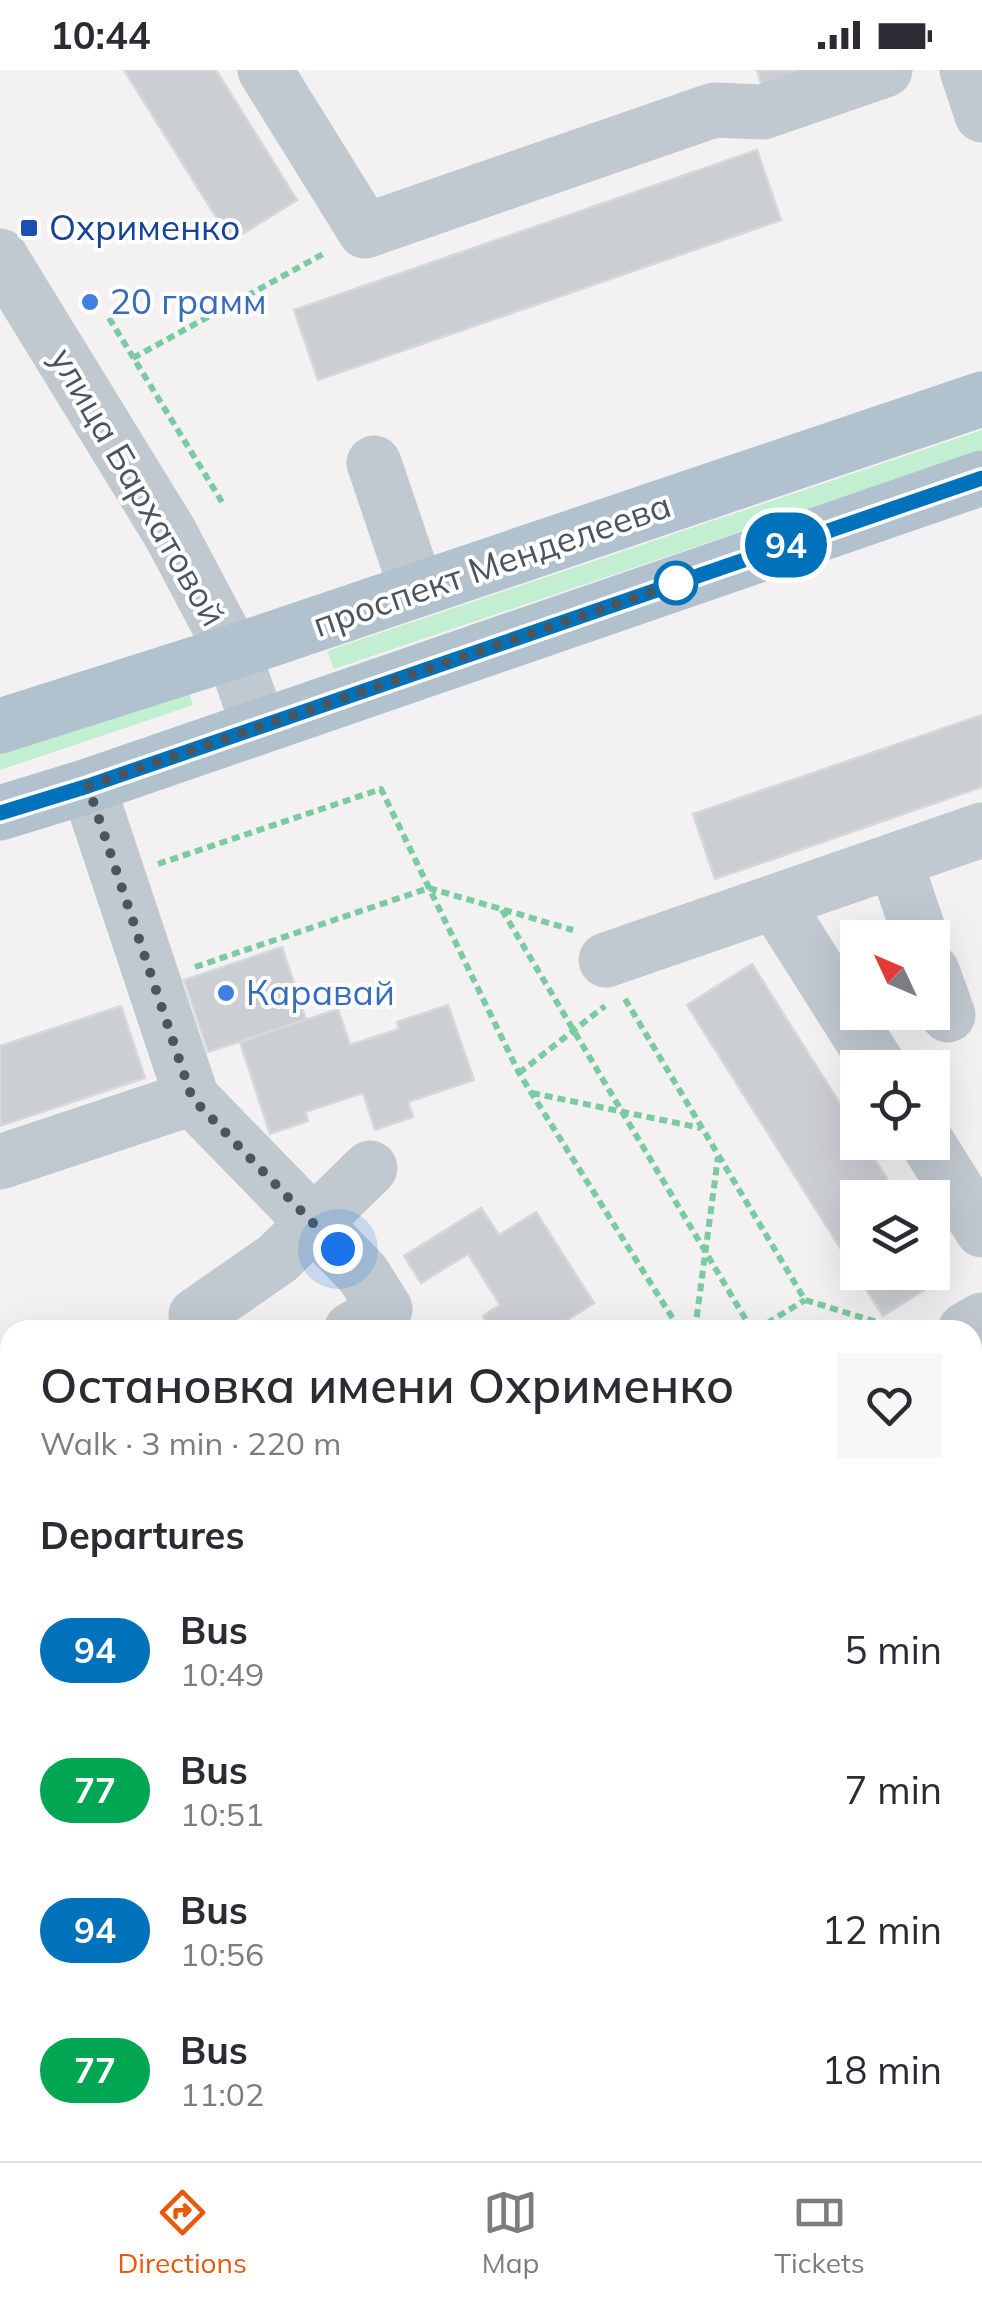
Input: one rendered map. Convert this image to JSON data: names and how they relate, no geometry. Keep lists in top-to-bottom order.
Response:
{
  "streets": {
    "main road": ["проспект Менделеева"],
    "street": ["улица Бархатовой"]
  },
  "crossings": [
    ["улица Бархатовой", "проспект Менделеева"]
  ],
  "places": {
    "transit": ["Охрименко"],
    "other": ["20 грамм", "Каравай"]
  },
  "lines": ["bus line 94"],
  "north": "top left",
  "page": {
    "status": "10:44",
    "on_map": "94",
    "heading": [
      ["Остановка имени Охрименко", "Walk · 3 min · 220 m"],
      "Departures"
    ],
    "list": [
      {
        "mark": "94",
        "name": "Bus",
        "note": "10:49",
        "value": "5 min"
      },
      {
        "mark": "77",
        "name": "Bus",
        "note": "10:51",
        "value": "7 min"
      },
      {
        "mark": "94",
        "name": "Bus",
        "note": "10:56",
        "value": "12 min"
      },
      {
        "mark": "77",
        "name": "Bus",
        "note": "11:02",
        "value": "18 min"
      }
    ],
    "tabs": ["Directions", "Map", "Tickets"]
  }
}
